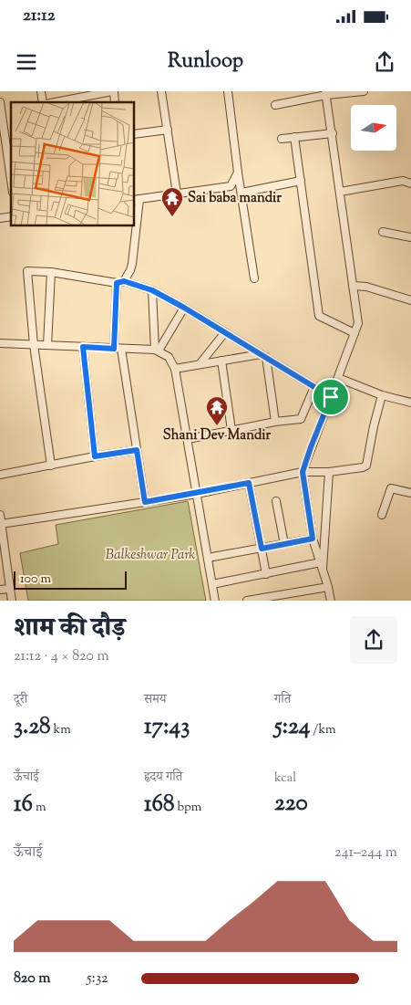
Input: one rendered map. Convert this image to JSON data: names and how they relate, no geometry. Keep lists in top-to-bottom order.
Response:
{
  "parks": ["Balkeshwar Park"],
  "places": {
    "temple": ["Sai baba mandir", "Shani Dev Mandir"]
  },
  "scale_bar": "100 m",
  "north": "right",
  "page": {
    "status": "21:12",
    "header": "Runloop",
    "scale": "100 m",
    "heading": ["शाम की दौड़", "21:12 · 4 × 820 m"],
    "stats": [
      ["दूरी", "3.28 km"],
      ["समय", "17:43"],
      ["गति", "5:24 /km"],
      ["ऊँचाई", "16 m"],
      ["हृदय गति", "168 bpm"],
      ["kcal", "220"]
    ],
    "chart": ["ऊँचाई", "241–244 m"],
    "list": [
      {
        "name": "820 m",
        "note": "5:32"
      }
    ]
  }
}
